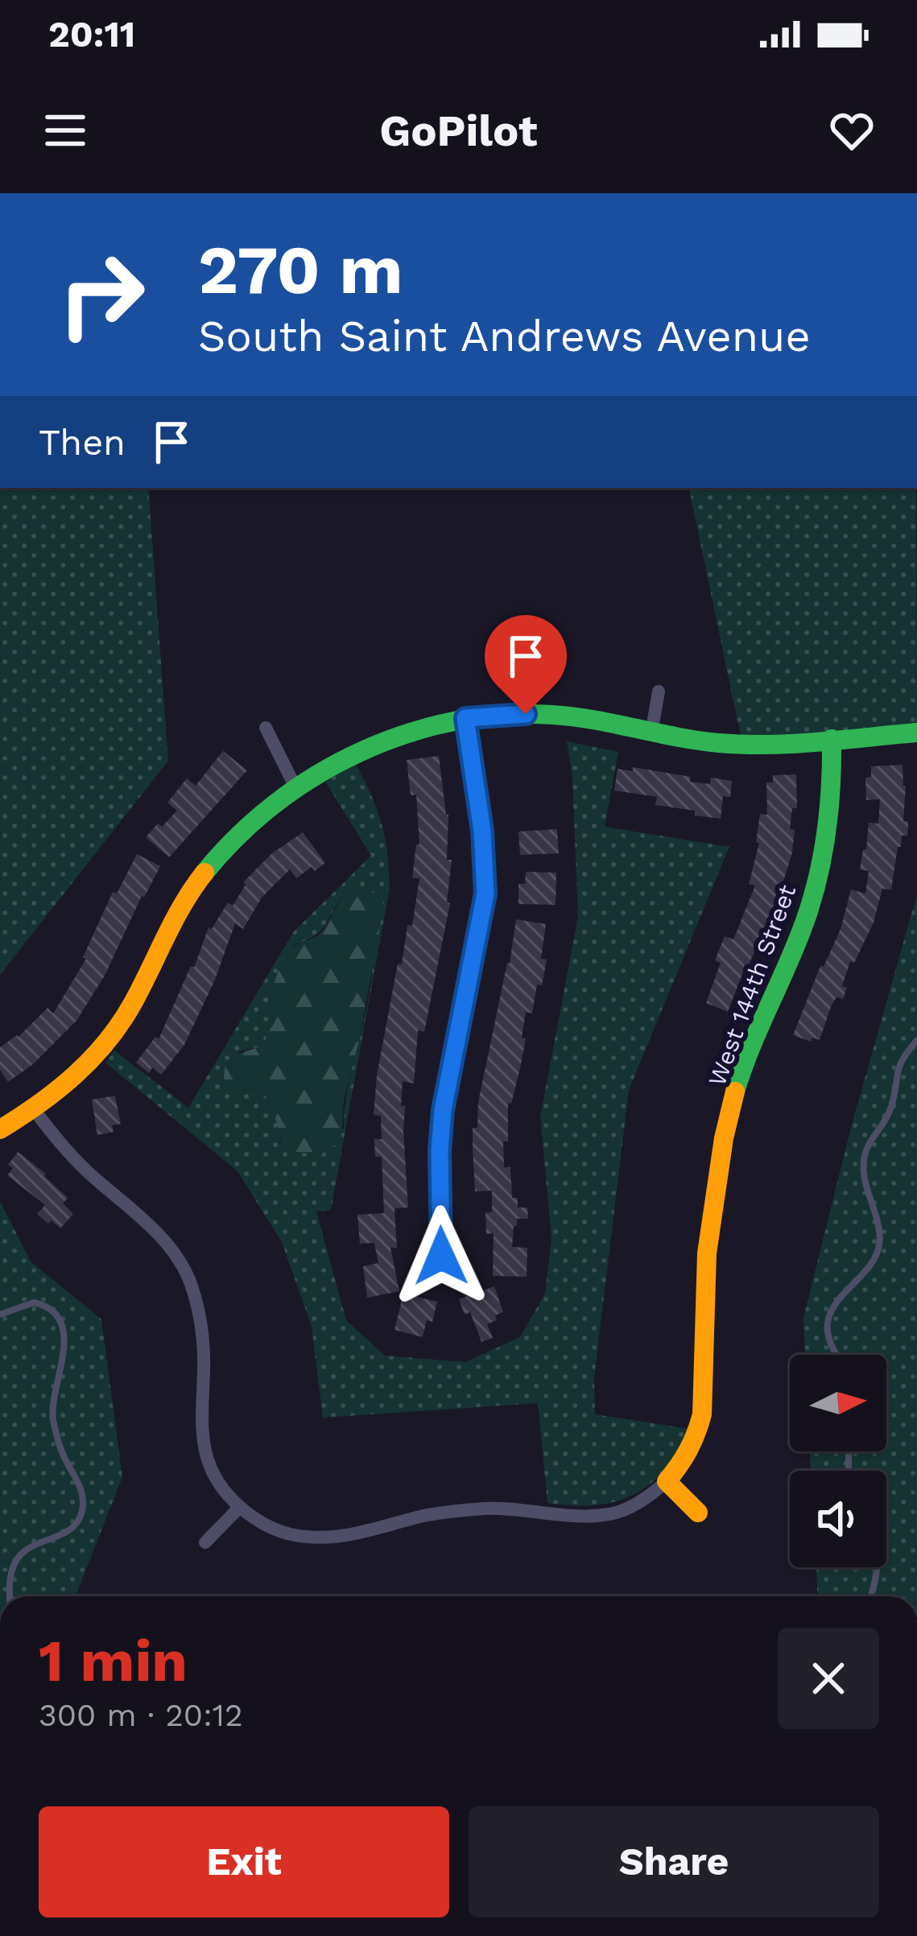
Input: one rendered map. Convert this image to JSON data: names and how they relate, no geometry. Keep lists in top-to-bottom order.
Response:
{
  "streets": {
    "street": ["West 144th Street"]
  },
  "north": "right",
  "page": {
    "status": "20:11",
    "header": "GoPilot",
    "turn": ["270 m", "South Saint Andrews Avenue"],
    "then": "Then",
    "heading": ["1 min", "300 m · 20:12"],
    "buttons": ["Exit", "Share"]
  }
}
